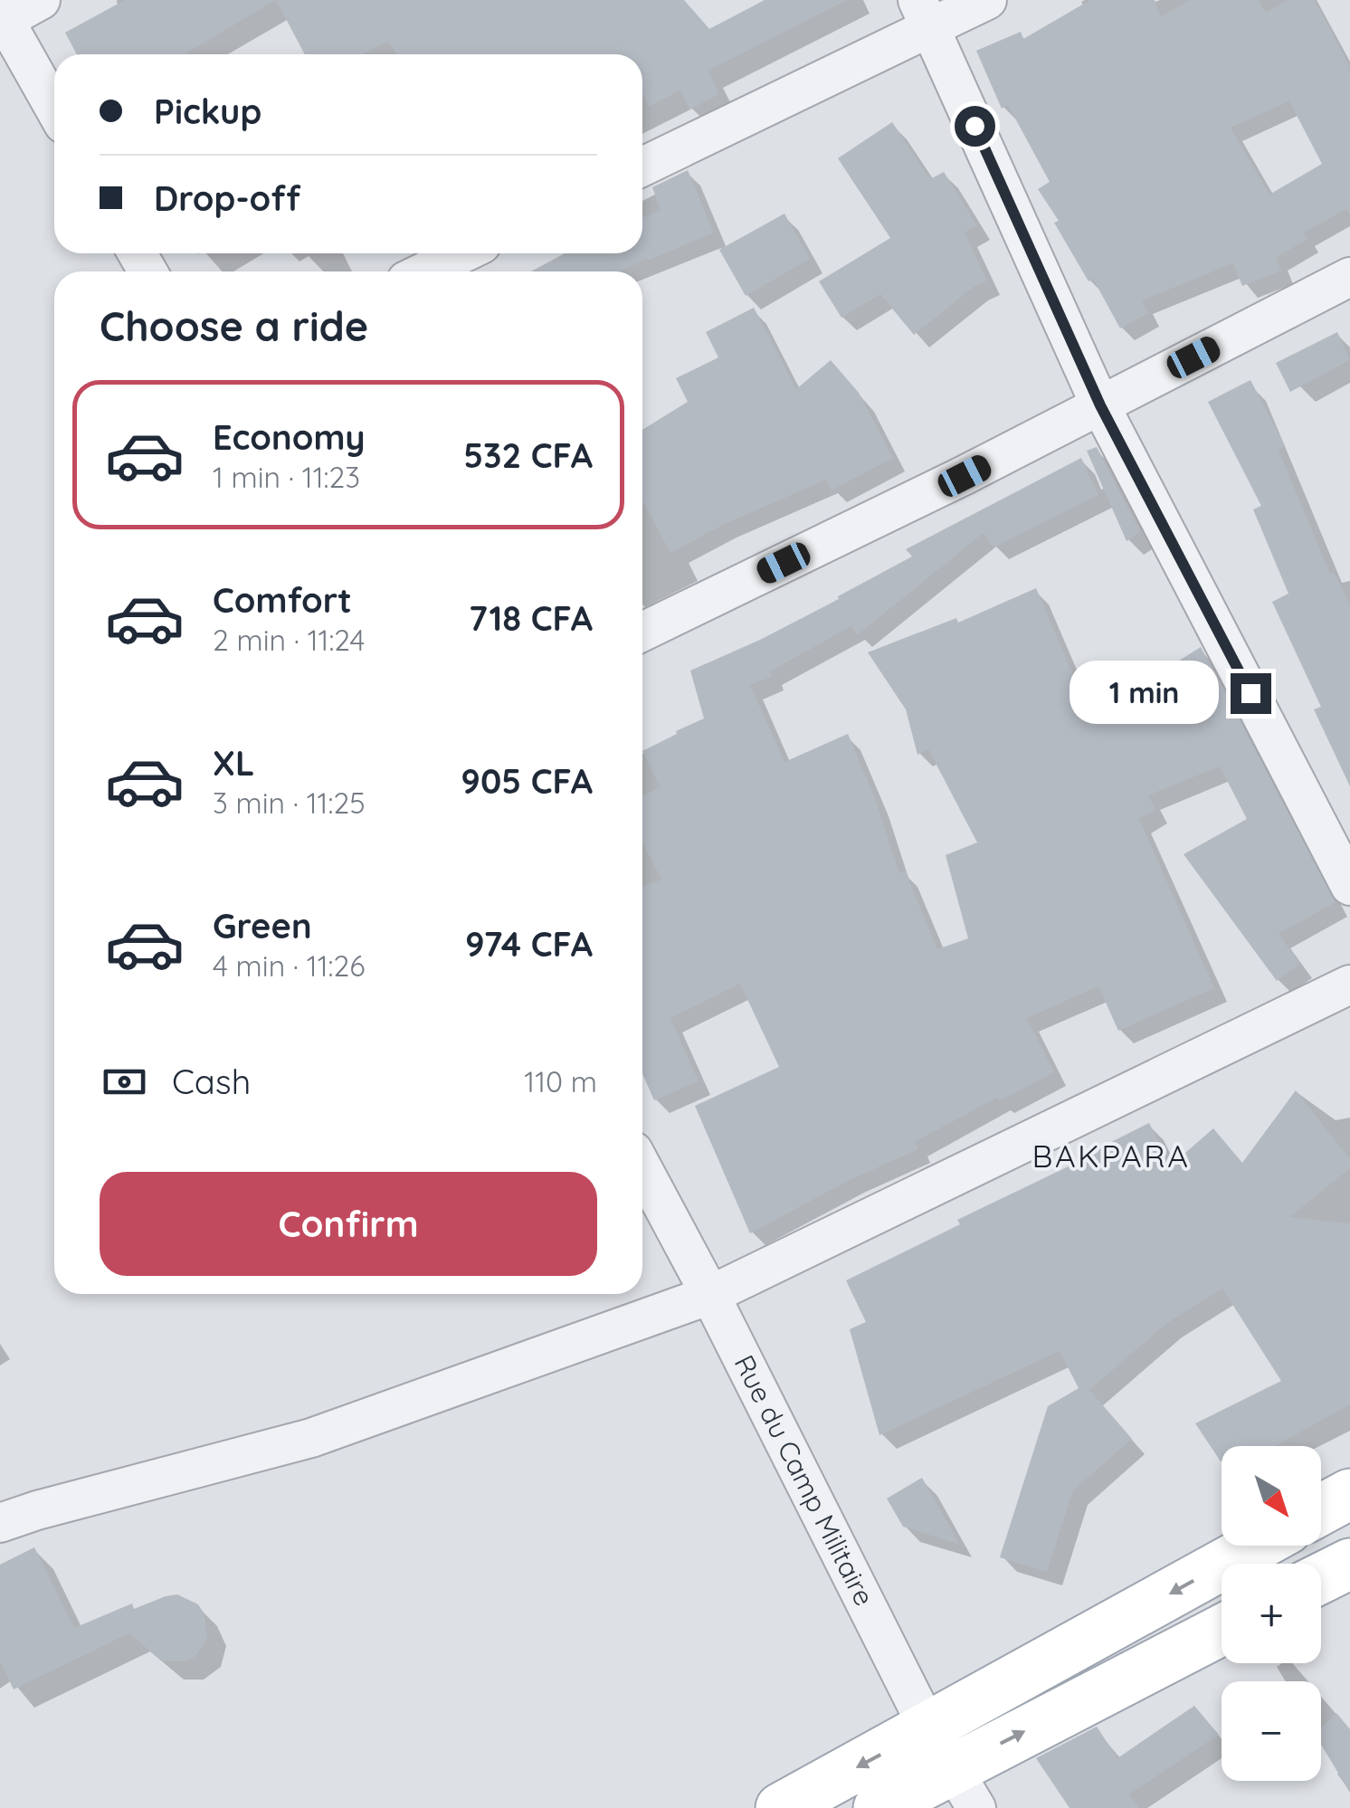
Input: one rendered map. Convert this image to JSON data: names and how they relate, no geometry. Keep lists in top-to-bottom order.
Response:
{
  "streets": {
    "street": ["Rue du Camp Militaire"]
  },
  "districts": ["BAKPARA"],
  "north": "bottom right",
  "page": {
    "banner": ["Pickup", "Drop-off"],
    "heading": "Choose a ride",
    "list": [
      {
        "name": "Economy",
        "note": "1 min · 11:23",
        "value": "532 CFA"
      },
      {
        "name": "Comfort",
        "note": "2 min · 11:24",
        "value": "718 CFA"
      },
      {
        "name": "XL",
        "note": "3 min · 11:25",
        "value": "905 CFA"
      },
      {
        "name": "Green",
        "note": "4 min · 11:26",
        "value": "974 CFA"
      }
    ],
    "bubble": "1 min",
    "pay": ["Cash", "110 m"],
    "buttons": "Confirm",
    "map_buttons": ["+", "−"]
  }
}
